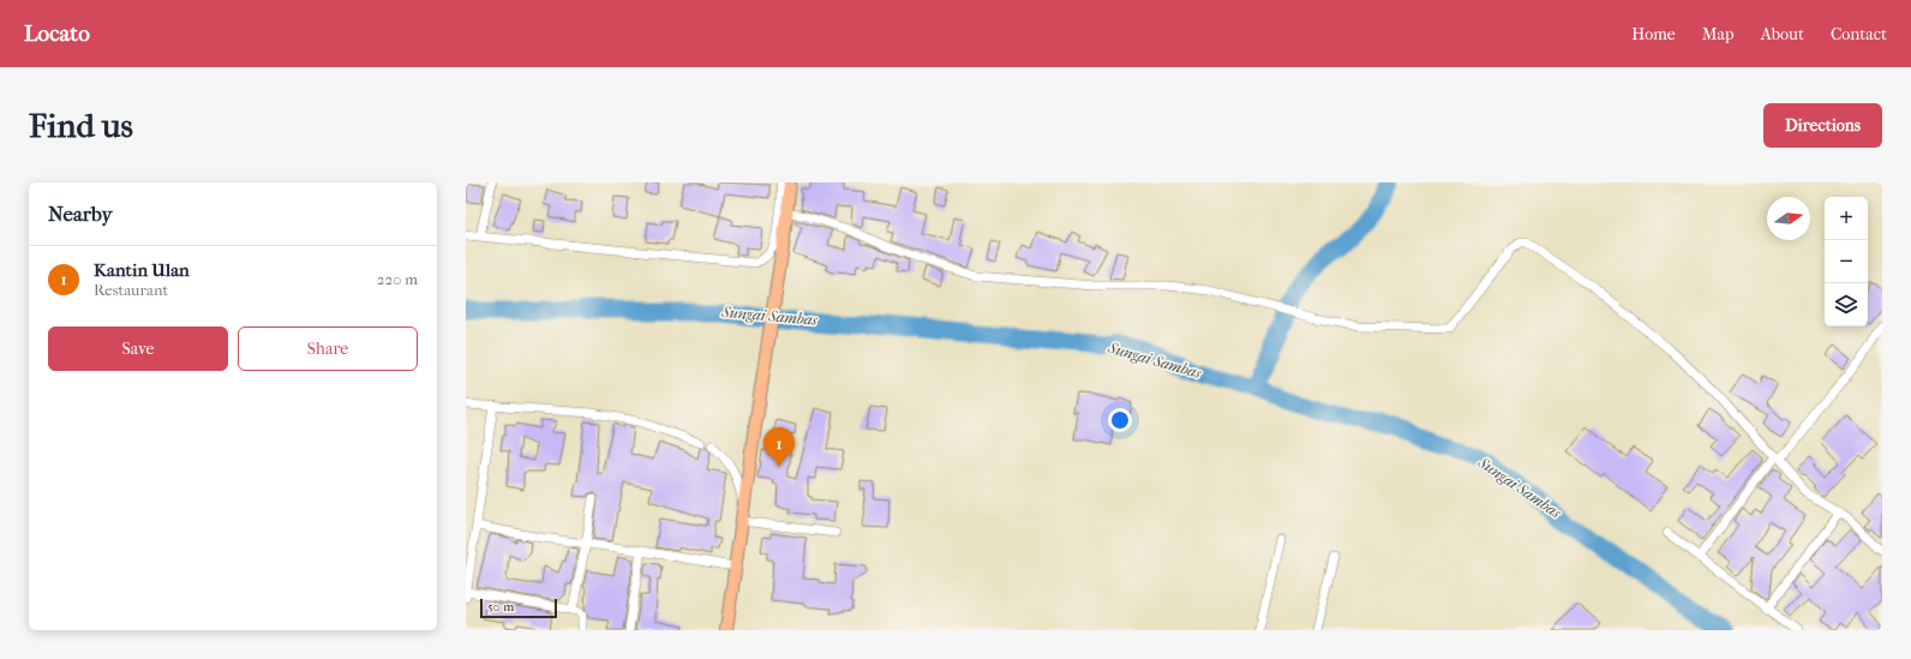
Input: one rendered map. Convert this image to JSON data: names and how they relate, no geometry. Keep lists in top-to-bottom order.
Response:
{
  "water": ["Sungai Sambas"],
  "scale_bar": "50 m",
  "north": "right",
  "page": {
    "header": "Locato",
    "nav": [
      "Home",
      "Map",
      "About",
      "Contact"
    ],
    "buttons": [
      "Directions",
      ["Save", "Share"]
    ],
    "title": "Find us",
    "heading": "Nearby",
    "map_buttons": ["+", "−"],
    "list": [
      {
        "mark": "1",
        "name": "Kantin Ulan",
        "note": "Restaurant",
        "value": "220 m"
      }
    ],
    "pins": "1",
    "scale": "50 m"
  }
}
